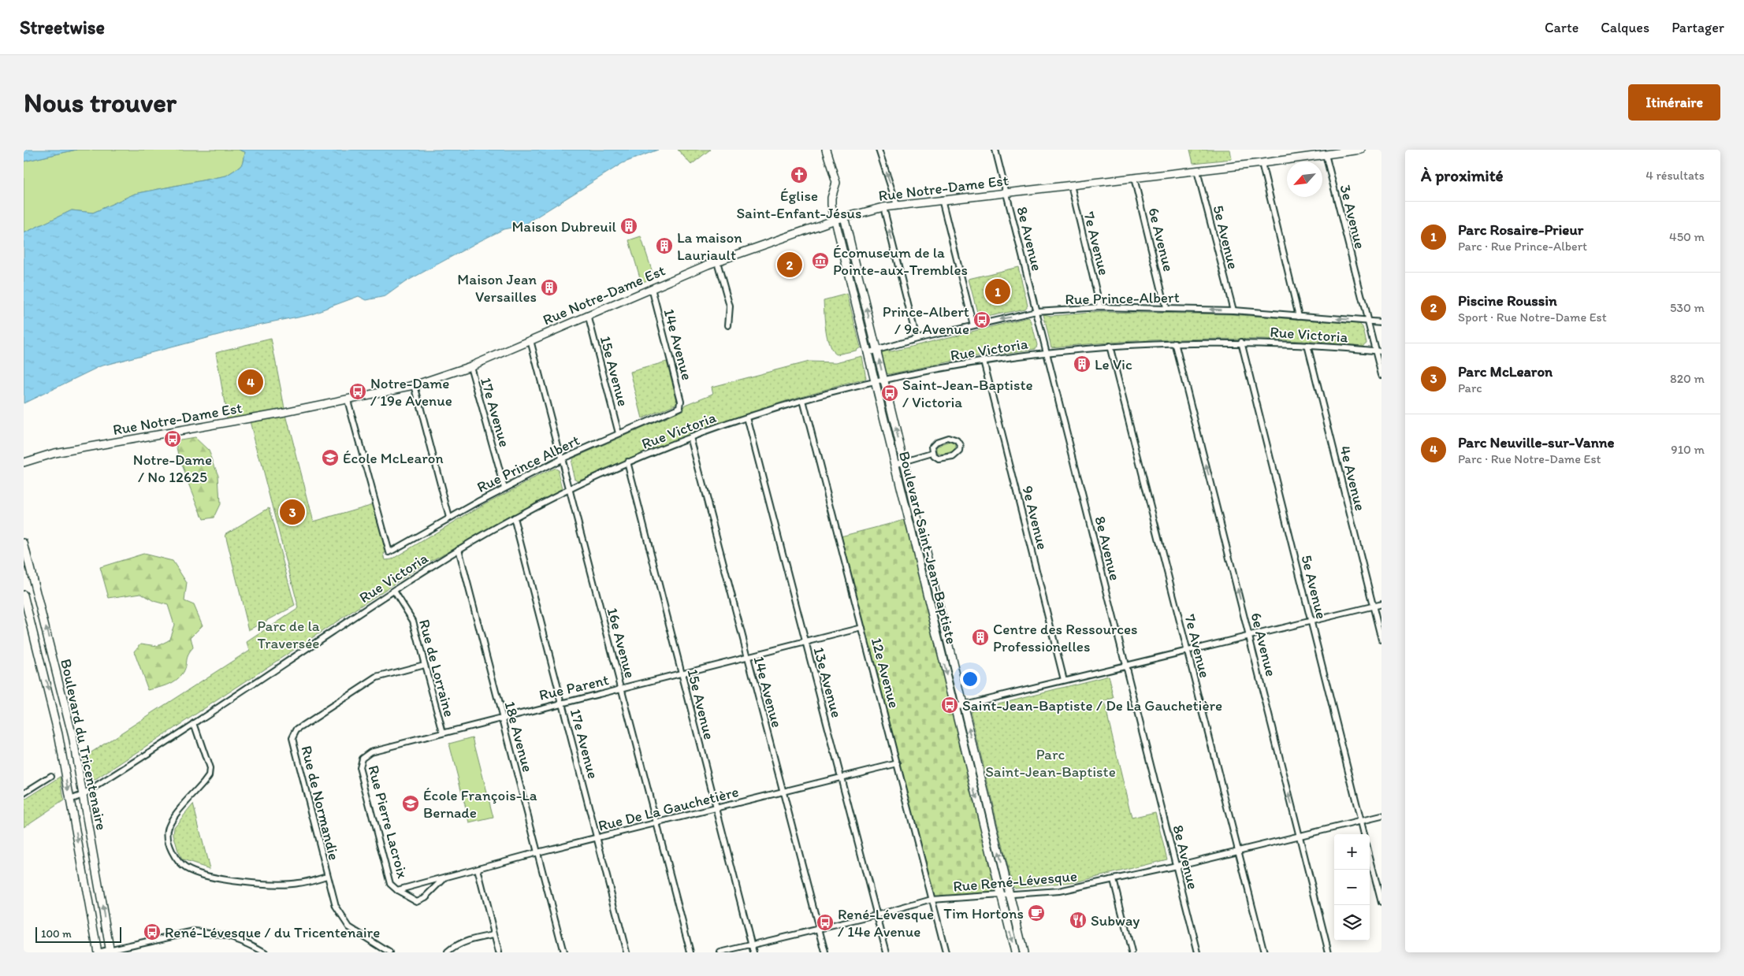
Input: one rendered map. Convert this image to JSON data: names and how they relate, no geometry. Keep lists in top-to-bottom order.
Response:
{
  "streets": {
    "main road": ["Rue Notre-Dame Est", "Boulevard Saint-Jean-Baptiste", "Boulevard du Tricentenaire"],
    "street": [
      "3e Avenue",
      "5e Avenue",
      "8e Avenue",
      "6e Avenue",
      "7e Avenue",
      "Rue Prince-Albert",
      "Rue Victoria",
      "14e Avenue",
      "15e Avenue",
      "17e Avenue",
      "Rue Prince Albert",
      "4e Avenue",
      "9e Avenue",
      "16e Avenue",
      "Rue de Lorraine",
      "12e Avenue",
      "13e Avenue",
      "Rue Parent",
      "18e Avenue",
      "Rue de Normandie",
      "Rue De La Gauchetière",
      "Rue Pierre Lacroix",
      "Rue René-Lévesque"
    ]
  },
  "crossings": [
    ["Rue Notre-Dame Est", "3e Avenue"],
    ["Rue Notre-Dame Est", "5e Avenue"],
    ["Rue Notre-Dame Est", "8e Avenue"],
    ["Rue Notre-Dame Est", "6e Avenue"],
    ["Rue Notre-Dame Est", "7e Avenue"],
    ["Rue Notre-Dame Est", "14e Avenue"],
    ["Rue Notre-Dame Est", "15e Avenue"],
    ["Rue Notre-Dame Est", "17e Avenue"],
    ["Rue Notre-Dame Est", "Rue Prince Albert"],
    ["Rue Notre-Dame Est", "Boulevard Saint-Jean-Baptiste"],
    ["Rue Notre-Dame Est", "16e Avenue"],
    ["3e Avenue", "Rue Prince-Albert"],
    ["3e Avenue", "Rue Victoria"],
    ["5e Avenue", "Rue Prince-Albert"],
    ["5e Avenue", "Rue Victoria"],
    ["5e Avenue", "Rue René-Lévesque"],
    ["8e Avenue", "Rue Prince-Albert"],
    ["8e Avenue", "Rue Victoria"],
    ["8e Avenue", "Rue René-Lévesque"],
    ["6e Avenue", "Rue Prince-Albert"],
    ["6e Avenue", "Rue Victoria"],
    ["6e Avenue", "Rue René-Lévesque"],
    ["7e Avenue", "Rue Prince-Albert"],
    ["7e Avenue", "Rue Victoria"],
    ["7e Avenue", "Rue René-Lévesque"],
    ["Rue Prince-Albert", "Boulevard Saint-Jean-Baptiste"],
    ["Rue Victoria", "14e Avenue"],
    ["Rue Victoria", "15e Avenue"],
    ["Rue Victoria", "17e Avenue"],
    ["Rue Victoria", "4e Avenue"],
    ["Rue Victoria", "9e Avenue"],
    ["Rue Victoria", "Boulevard Saint-Jean-Baptiste"],
    ["Rue Victoria", "16e Avenue"],
    ["Rue Victoria", "Rue de Lorraine"],
    ["Rue Victoria", "12e Avenue"],
    ["Rue Victoria", "13e Avenue"],
    ["Rue Victoria", "18e Avenue"],
    ["Rue Victoria", "Boulevard du Tricentenaire"],
    ["14e Avenue", "Rue Prince Albert"],
    ["14e Avenue", "Rue Parent"],
    ["14e Avenue", "Rue De La Gauchetière"],
    ["14e Avenue", "Rue René-Lévesque"],
    ["15e Avenue", "Rue Prince Albert"],
    ["15e Avenue", "Rue Parent"],
    ["15e Avenue", "Rue De La Gauchetière"],
    ["15e Avenue", "Rue René-Lévesque"],
    ["17e Avenue", "Rue Prince Albert"],
    ["17e Avenue", "Rue Parent"],
    ["17e Avenue", "Rue De La Gauchetière"],
    ["Rue Prince Albert", "16e Avenue"],
    ["Boulevard Saint-Jean-Baptiste", "Rue René-Lévesque"],
    ["16e Avenue", "Rue Parent"],
    ["16e Avenue", "Rue De La Gauchetière"],
    ["Rue de Lorraine", "Rue Parent"],
    ["Rue de Lorraine", "Rue de Normandie"],
    ["12e Avenue", "Rue Parent"],
    ["12e Avenue", "Rue De La Gauchetière"],
    ["12e Avenue", "Rue René-Lévesque"],
    ["13e Avenue", "Rue Parent"],
    ["13e Avenue", "Rue De La Gauchetière"],
    ["13e Avenue", "Rue René-Lévesque"],
    ["Rue Parent", "18e Avenue"],
    ["Rue Parent", "Rue Pierre Lacroix"],
    ["18e Avenue", "Rue De La Gauchetière"],
    ["Rue De La Gauchetière", "Rue Pierre Lacroix"]
  ],
  "one_way": ["6e Avenue", "Rue Prince-Albert"],
  "parks": ["Parc de la Traversée", "Parc Saint-Jean-Baptiste"],
  "places": {
    "church": ["Église Saint-Enfant-Jésus"],
    "building": [
      "Maison Dubreuil",
      "La maison Lauriault",
      "Maison Jean Versailles",
      "Le Vic",
      "Centre des Ressources Professionelles"
    ],
    "museum": ["Écomuseum de la Pointe-aux-Trembles"],
    "bus stop": [
      "Prince-Albert / 9e Avenue",
      "Notre-Dame / 19e Avenue",
      "Saint-Jean-Baptiste / Victoria",
      "Notre-Dame / No 12625",
      "Saint-Jean-Baptiste / De La Gauchetière",
      "René-Lévesque / 14e Avenue",
      "René-Lévesque / du Tricentenaire"
    ],
    "school or university": ["École McLearon", "École François-La Bernade"],
    "cafe": ["Tim Hortons"],
    "restaurant": ["Subway"]
  },
  "scale_bar": "100 m",
  "north": "bottom left",
  "page": {
    "header": "Streetwise",
    "nav": ["Carte", "Calques", "Partager"],
    "buttons": "Itinéraire",
    "title": "Nous trouver",
    "heading": ["À proximité", "4 résultats"],
    "list": [
      {
        "mark": "1",
        "name": "Parc Rosaire-Prieur",
        "note": "Parc · Rue Prince-Albert",
        "value": "450 m"
      },
      {
        "mark": "2",
        "name": "Piscine Roussin",
        "note": "Sport · Rue Notre-Dame Est",
        "value": "530 m"
      },
      {
        "mark": "3",
        "name": "Parc McLearon",
        "note": "Parc",
        "value": "820 m"
      },
      {
        "mark": "4",
        "name": "Parc Neuville-sur-Vanne",
        "note": "Parc · Rue Notre-Dame Est",
        "value": "910 m"
      }
    ],
    "pins": [
      "2",
      "1",
      "4",
      "3"
    ],
    "map_buttons": ["+", "−"],
    "scale": "100 m"
  }
}
